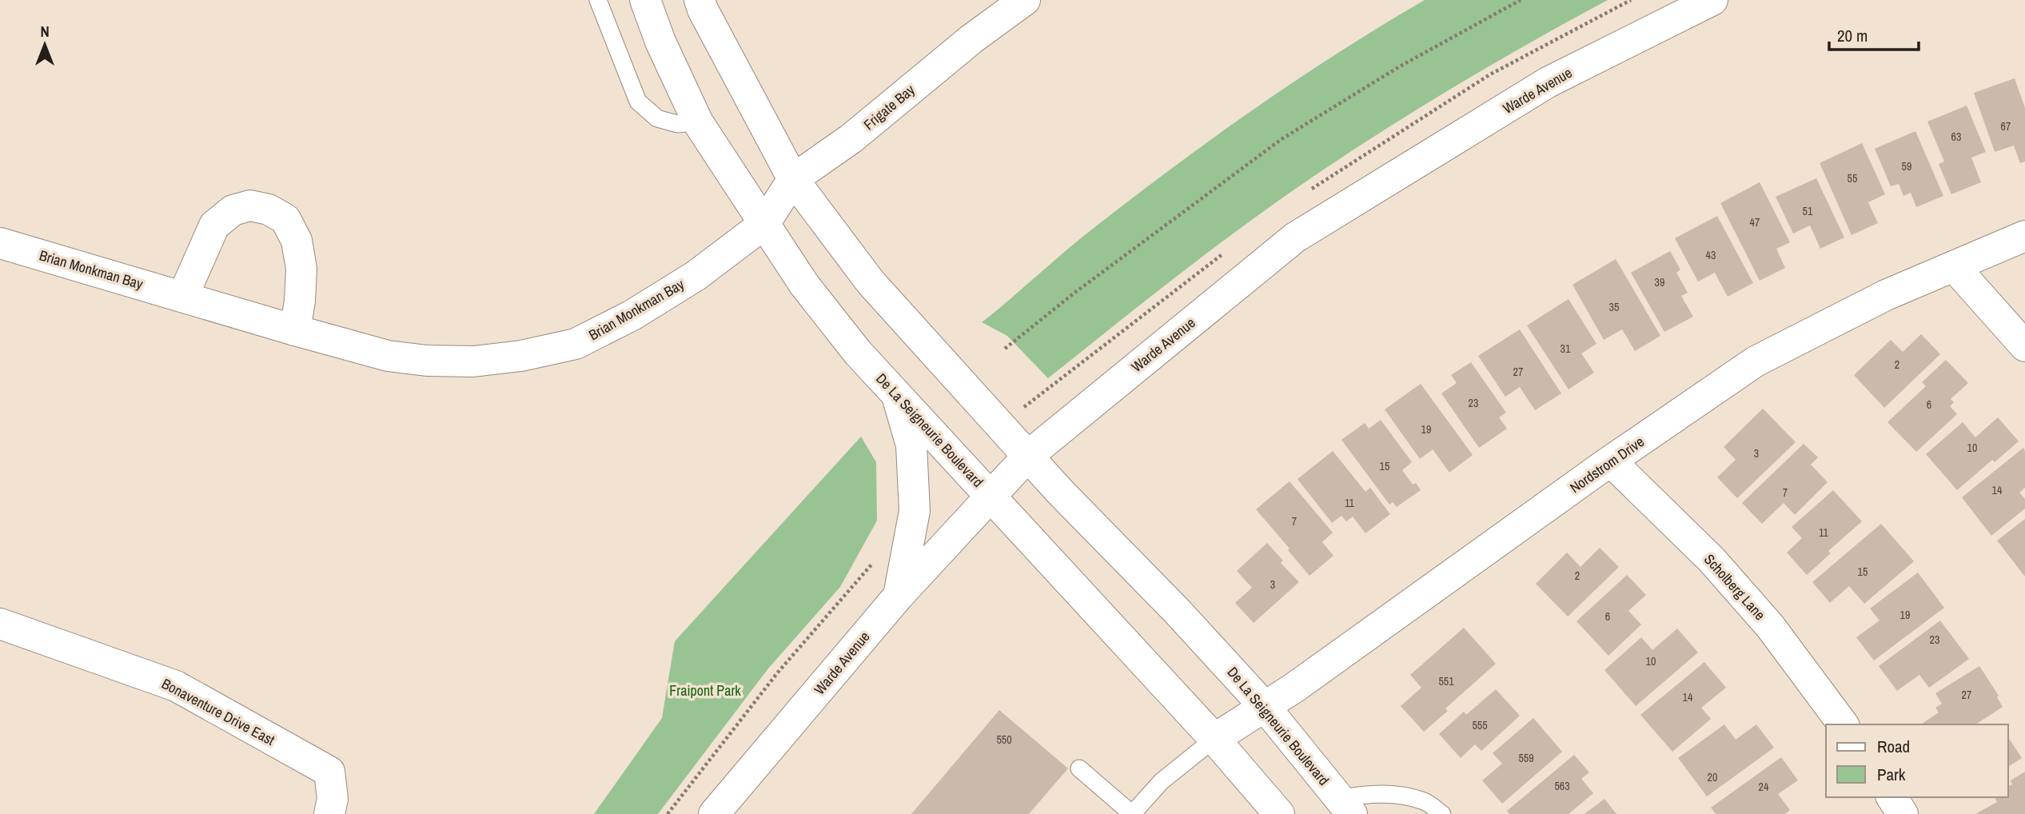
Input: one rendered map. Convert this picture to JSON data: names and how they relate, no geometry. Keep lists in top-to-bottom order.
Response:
{
  "streets": {
    "street": [
      "Warde Avenue",
      "Frigate Bay",
      "Brian Monkman Bay",
      "De La Seigneurie Boulevard",
      "Nordstrom Drive",
      "Scholberg Lane",
      "Bonaventure Drive East"
    ]
  },
  "crossings": [
    ["Warde Avenue", "De La Seigneurie Boulevard"],
    ["Frigate Bay", "Brian Monkman Bay"],
    ["Frigate Bay", "De La Seigneurie Boulevard"],
    ["Brian Monkman Bay", "De La Seigneurie Boulevard"],
    ["De La Seigneurie Boulevard", "Nordstrom Drive"],
    ["Nordstrom Drive", "Scholberg Lane"]
  ],
  "parks": ["Fraipont Park"],
  "house_numbers": [
    "67",
    "63",
    "59",
    "55",
    "51",
    "47",
    "43",
    "39",
    "35",
    "31",
    "2",
    "27",
    "23",
    "6",
    "19",
    "10",
    "3",
    "15",
    "14",
    "7",
    "11",
    "7",
    "11",
    "15",
    "2",
    "3",
    "19",
    "6",
    "23",
    "10",
    "551",
    "27",
    "14",
    "555",
    "550",
    "559",
    "20",
    "563",
    "24"
  ],
  "legend": ["Road", "Park"],
  "scale_bar": "20 m",
  "north": "top"
}
